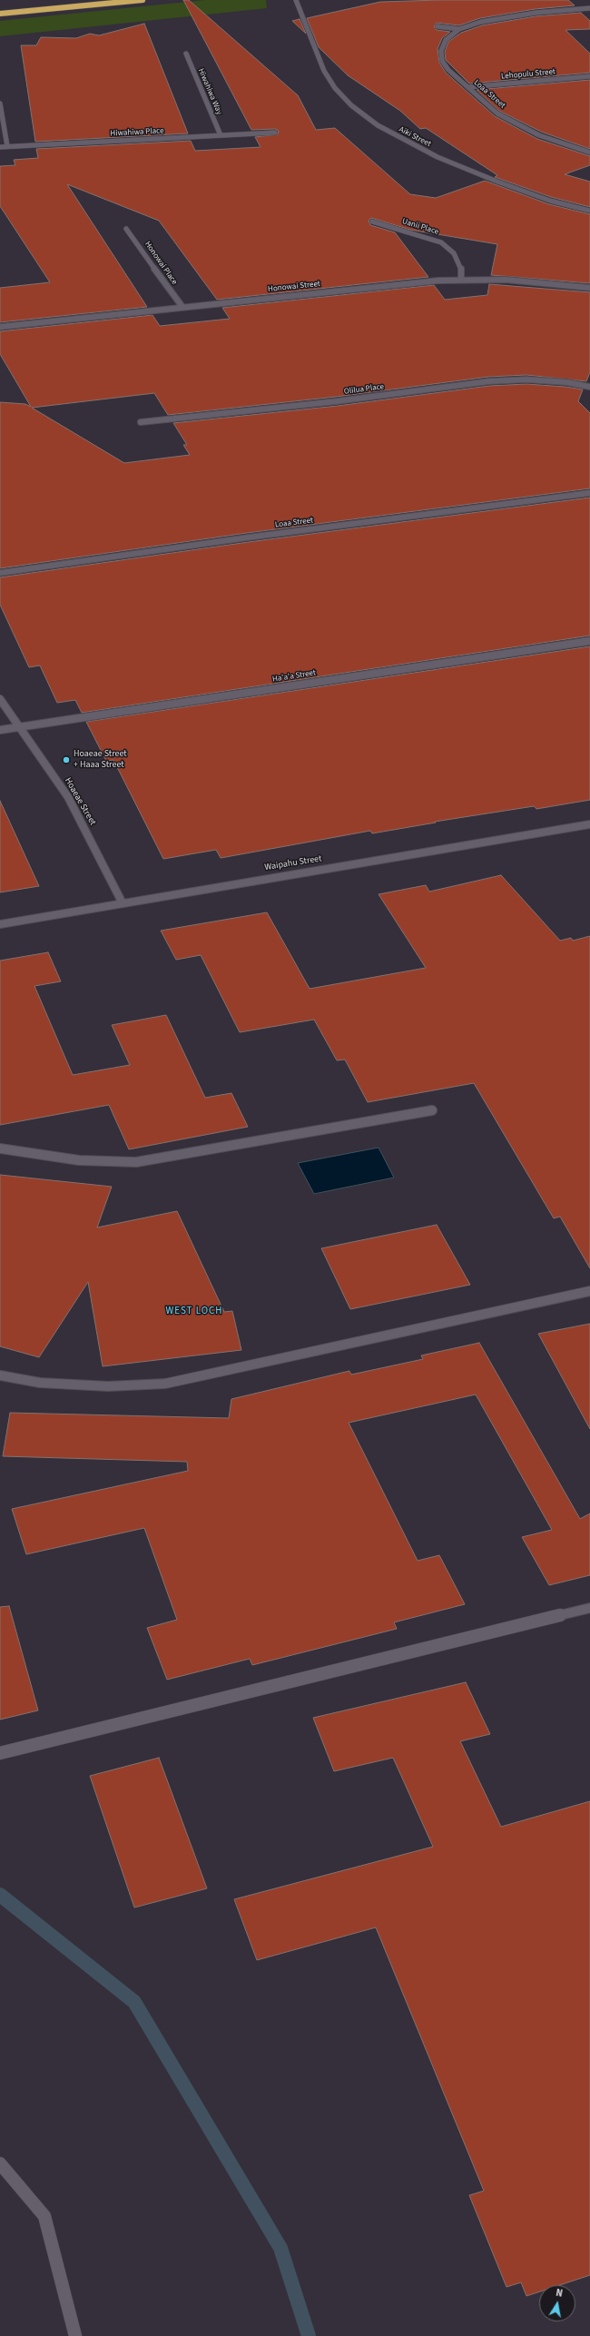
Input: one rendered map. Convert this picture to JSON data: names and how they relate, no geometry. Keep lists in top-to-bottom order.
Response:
{
  "streets": {
    "street": [
      "Lehopulu Street",
      "Hiwahiwa Way",
      "Loaa Street",
      "Hiwahiwa Place",
      "Aiki Street",
      "Uanii Place",
      "Honowai Place",
      "Honowai Street",
      "Olilua Place",
      "Ha'a'a Street",
      "Hoaeae Street",
      "Waipahu Street"
    ]
  },
  "crossings": [
    ["Lehopulu Street", "Loaa Street"],
    ["Hiwahiwa Way", "Hiwahiwa Place"],
    ["Uanii Place", "Honowai Street"],
    ["Honowai Place", "Honowai Street"],
    ["Ha'a'a Street", "Hoaeae Street"],
    ["Hoaeae Street", "Waipahu Street"]
  ],
  "districts": ["WEST LOCH"],
  "places": ["Hoaeae Street + Haaa Street"],
  "north": "top"
}
